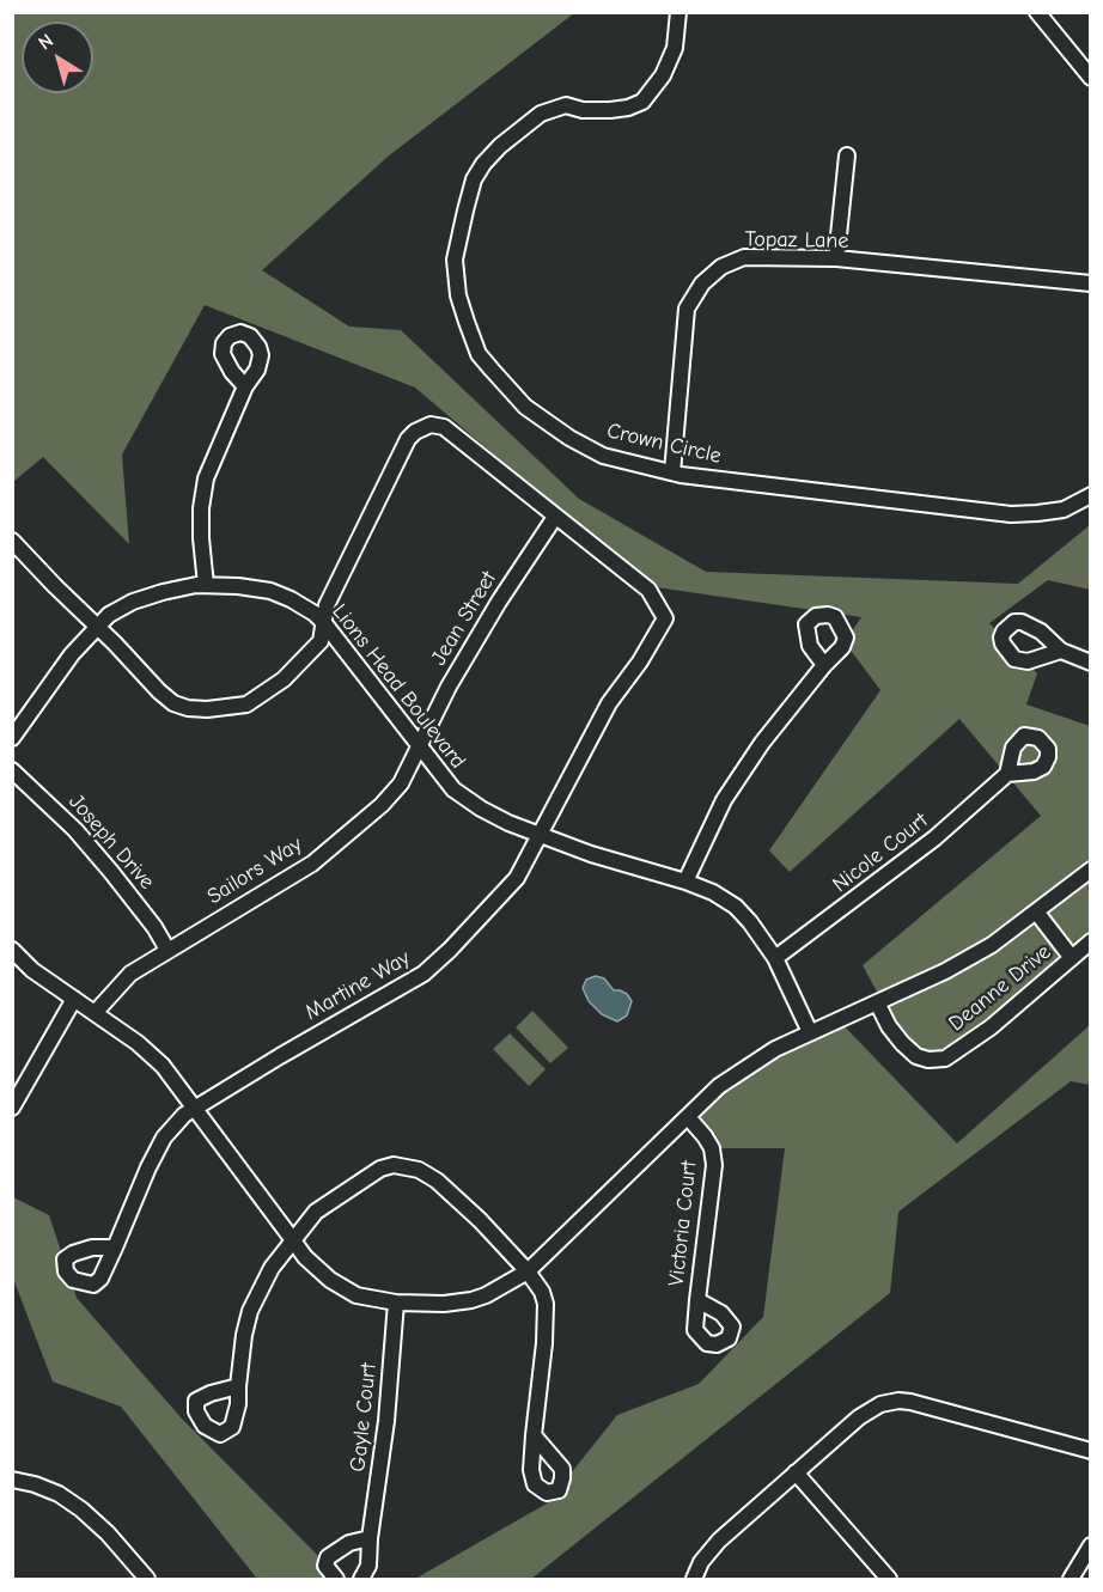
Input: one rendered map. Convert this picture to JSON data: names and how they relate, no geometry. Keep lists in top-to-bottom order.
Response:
{
  "streets": {
    "street": [
      "Topaz Lane",
      "Crown Circle",
      "Jean Street",
      "Lions Head Boulevard",
      "Joseph Drive",
      "Nicole Court",
      "Sailors Way",
      "Martine Way",
      "Deanne Drive",
      "Victoria Court",
      "Gayle Court"
    ]
  },
  "crossings": [
    ["Topaz Lane", "Crown Circle"],
    ["Jean Street", "Lions Head Boulevard"],
    ["Jean Street", "Sailors Way"],
    ["Jean Street", "Martine Way"],
    ["Lions Head Boulevard", "Nicole Court"],
    ["Lions Head Boulevard", "Sailors Way"],
    ["Lions Head Boulevard", "Martine Way"],
    ["Joseph Drive", "Sailors Way"]
  ],
  "north": "top left"
}
